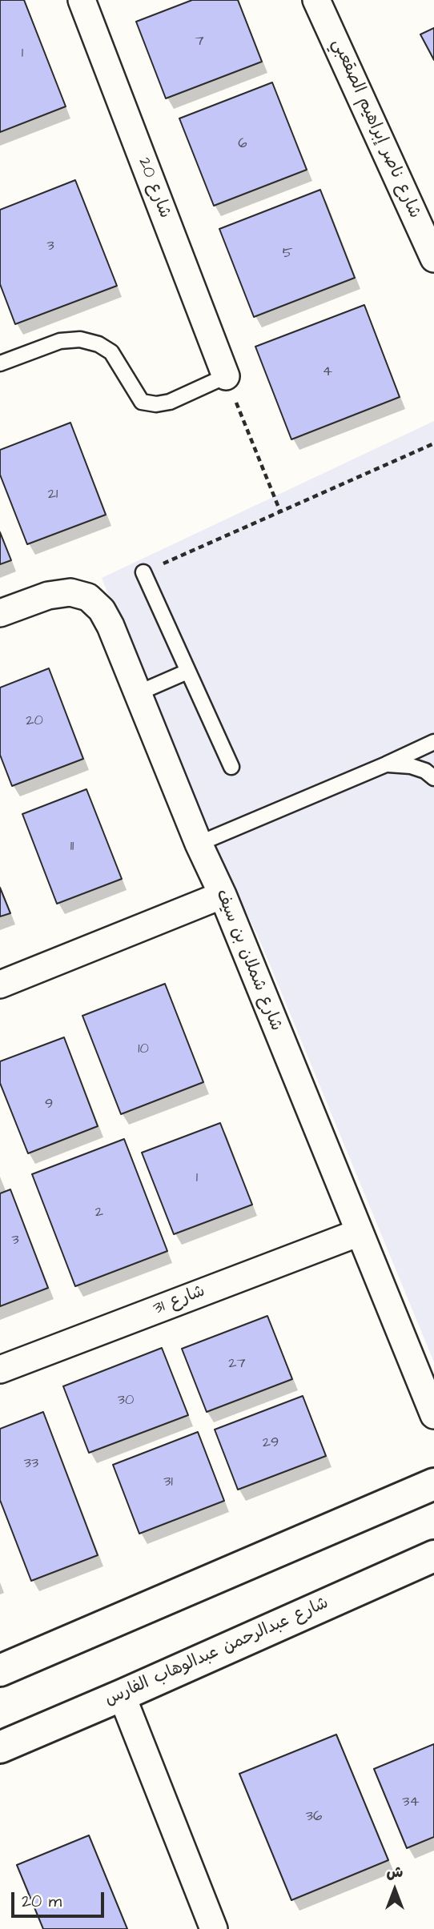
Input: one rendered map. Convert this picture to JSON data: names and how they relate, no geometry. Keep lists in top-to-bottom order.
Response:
{
  "streets": {
    "street": [
      "شارع ناصر إبراهيم الصقعبي",
      "شارع 20",
      "شارع شملان بن سيف",
      "شارع 31",
      "شارع عبدالرحمن عبدالوهاب الفارس"
    ]
  },
  "crossings": [
    ["شارع شملان بن سيف", "شارع 31"]
  ],
  "house_numbers": [
    "7",
    "1",
    "6",
    "3",
    "5",
    "4",
    "21",
    "20",
    "11",
    "10",
    "9",
    "1",
    "2",
    "3",
    "27",
    "30",
    "29",
    "33",
    "31",
    "34",
    "36"
  ],
  "scale_bar": "20 m",
  "north": "top"
}
